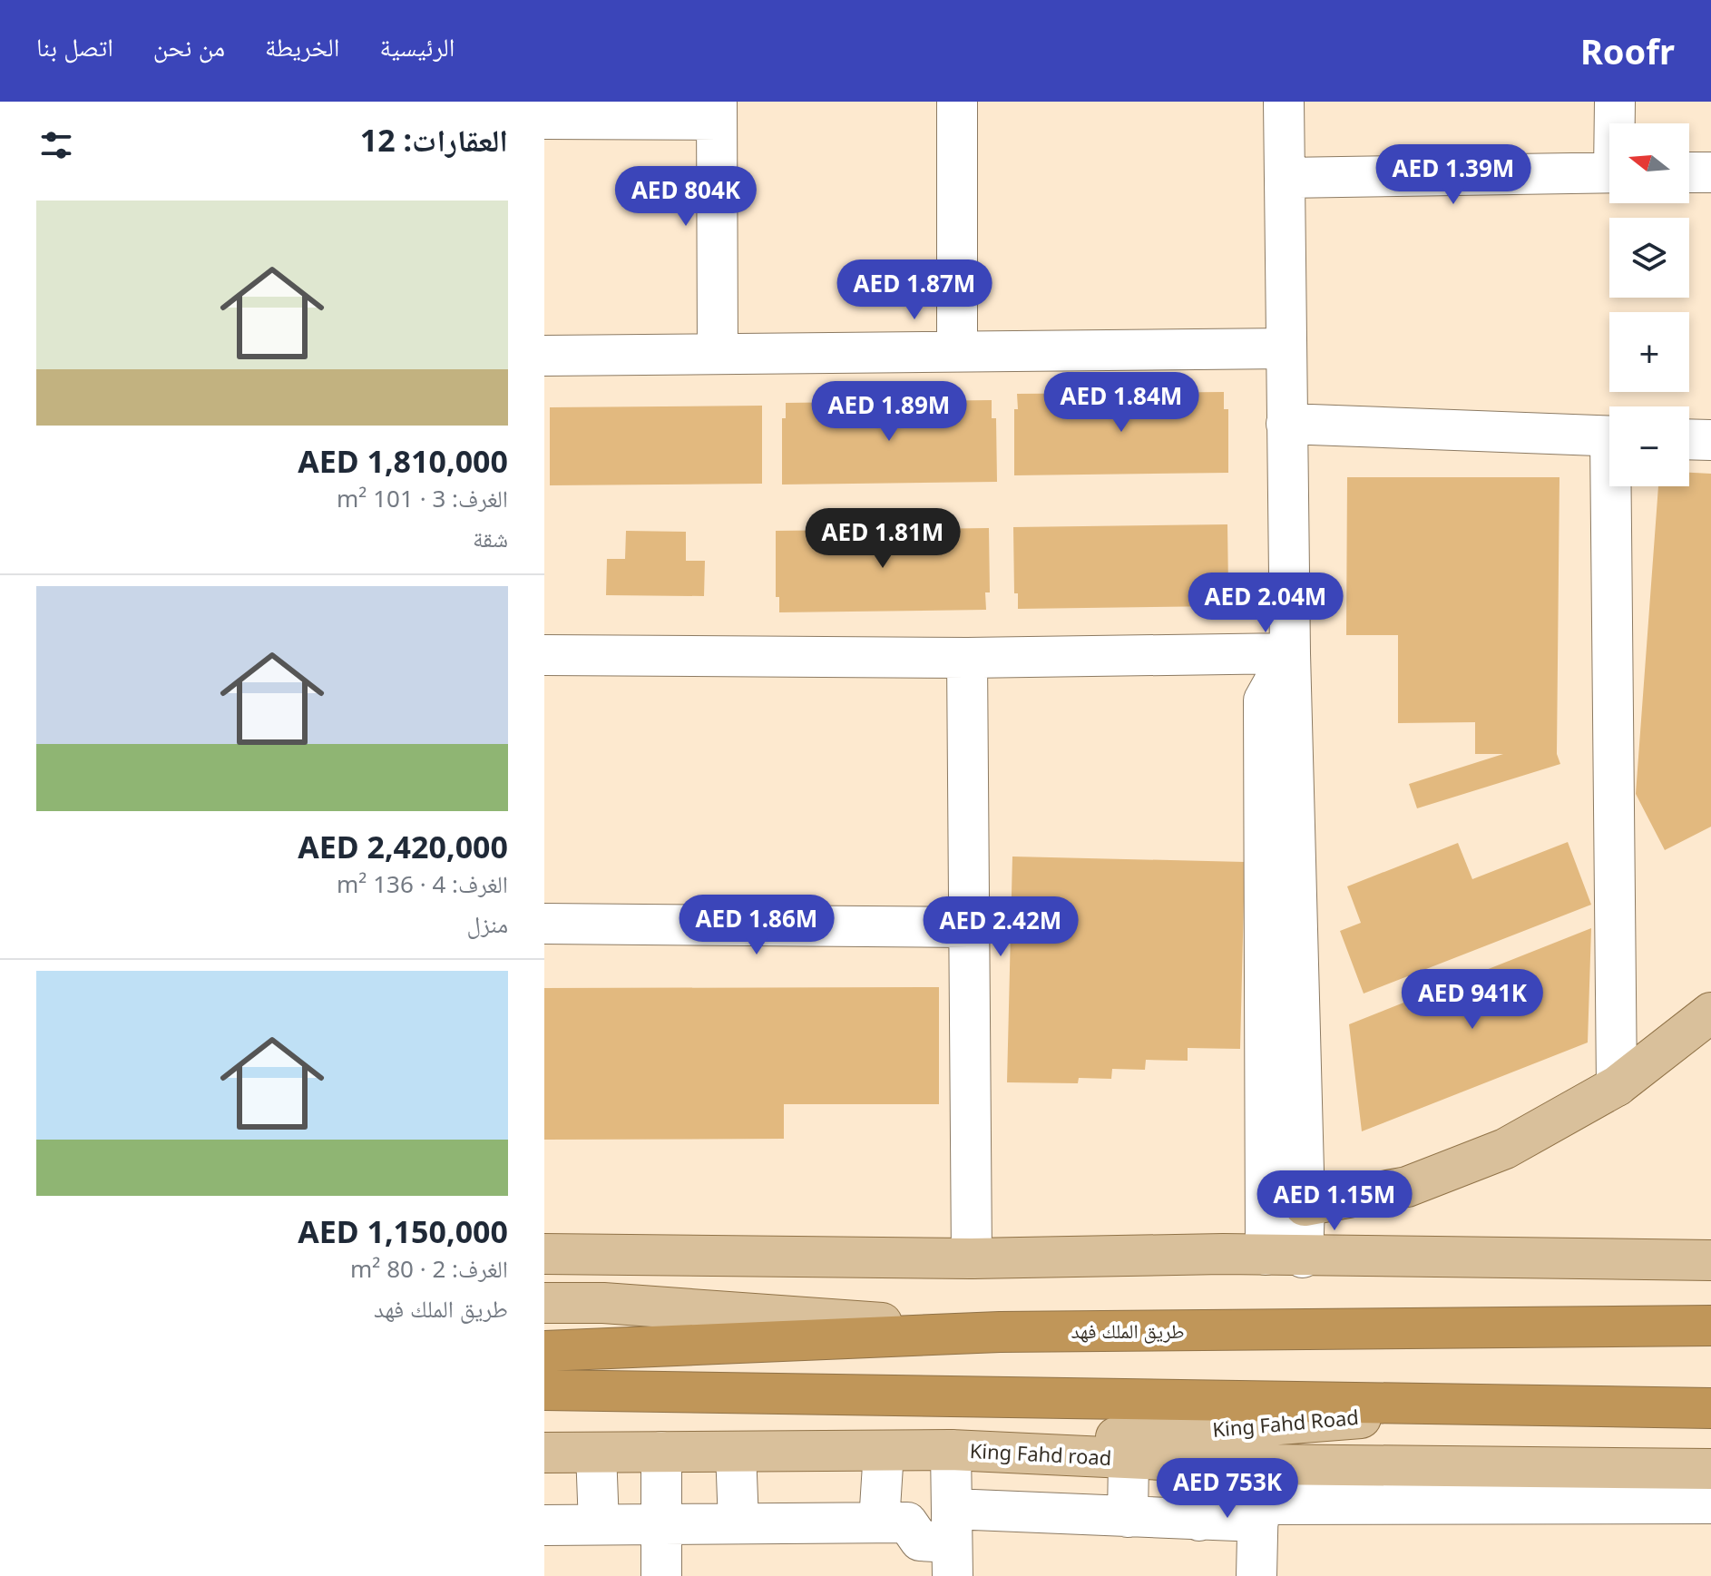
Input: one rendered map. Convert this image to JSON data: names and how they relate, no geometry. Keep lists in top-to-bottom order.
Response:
{
  "streets": {
    "highway": ["طريق الملك فهد"],
    "main road": ["King Fahd Road", "King Fahd road"]
  },
  "crossings": [
    ["طريق الملك فهد", "King Fahd Road"],
    ["King Fahd Road", "King Fahd road"]
  ],
  "north": "left",
  "page": {
    "header": "Roofr",
    "nav": [
      "الرئيسية",
      "الخريطة",
      "من نحن",
      "اتصل بنا"
    ],
    "heading": "العقارات: 12",
    "map_buttons": ["+", "−"],
    "price": [
      "AED 1.39M",
      "AED 804K",
      "AED 1.87M",
      "AED 1.84M",
      "AED 1.89M",
      "AED 1.81M",
      "AED 2.04M",
      "AED 1.86M",
      "AED 2.42M",
      "AED 941K",
      "AED 1.15M",
      "AED 753K"
    ],
    "list": [
      {
        "name": "AED 1,810,000",
        "note": "الغرف: 3 · 101 m² · شقة"
      },
      {
        "name": "AED 2,420,000",
        "note": "الغرف: 4 · 136 m² · منزل"
      },
      {
        "name": "AED 1,150,000",
        "note": "الغرف: 2 · 80 m² · طريق الملك فهد"
      }
    ]
  }
}
